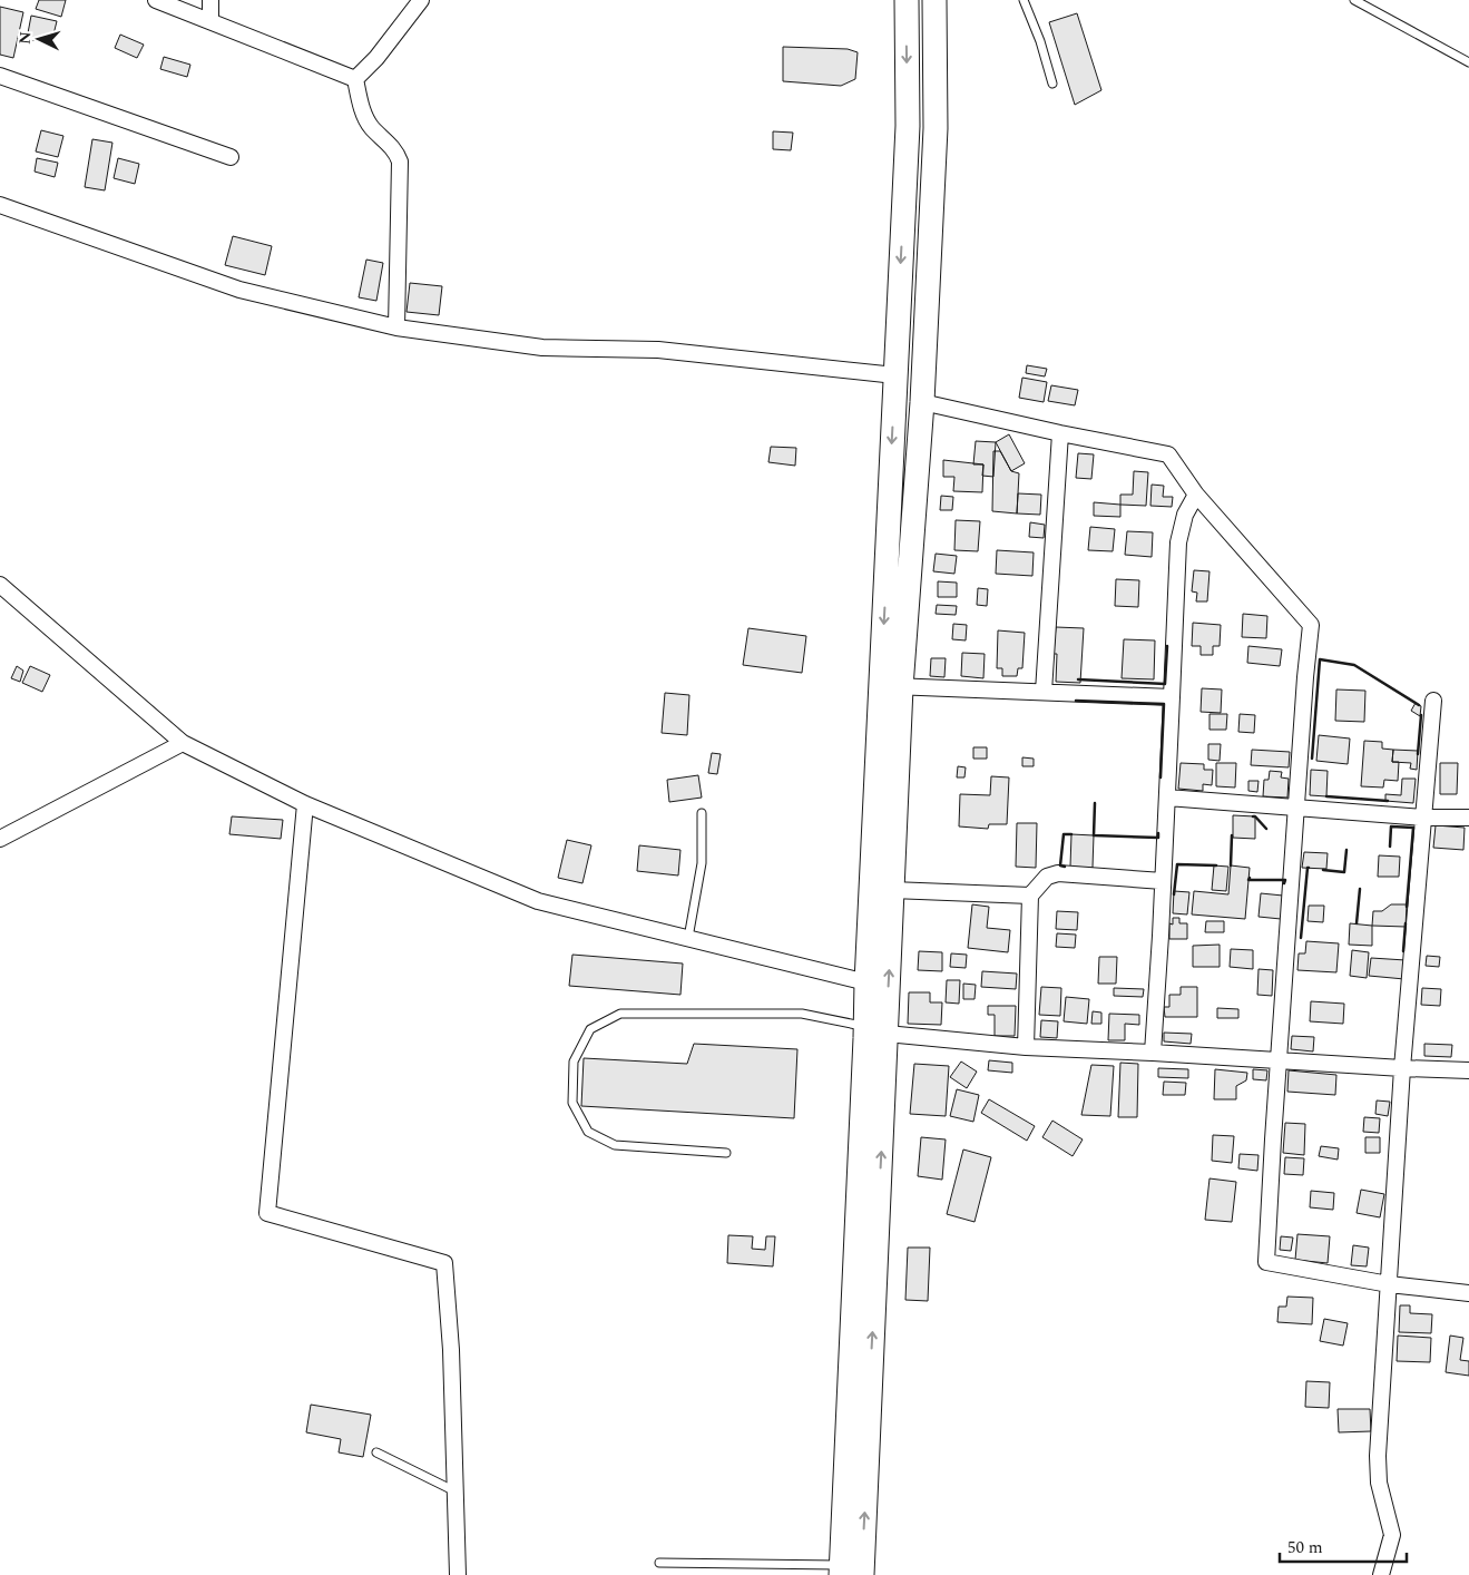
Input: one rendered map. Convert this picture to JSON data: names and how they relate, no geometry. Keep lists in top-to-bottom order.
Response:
{
  "scale_bar": "50 m",
  "north": "left"
}
